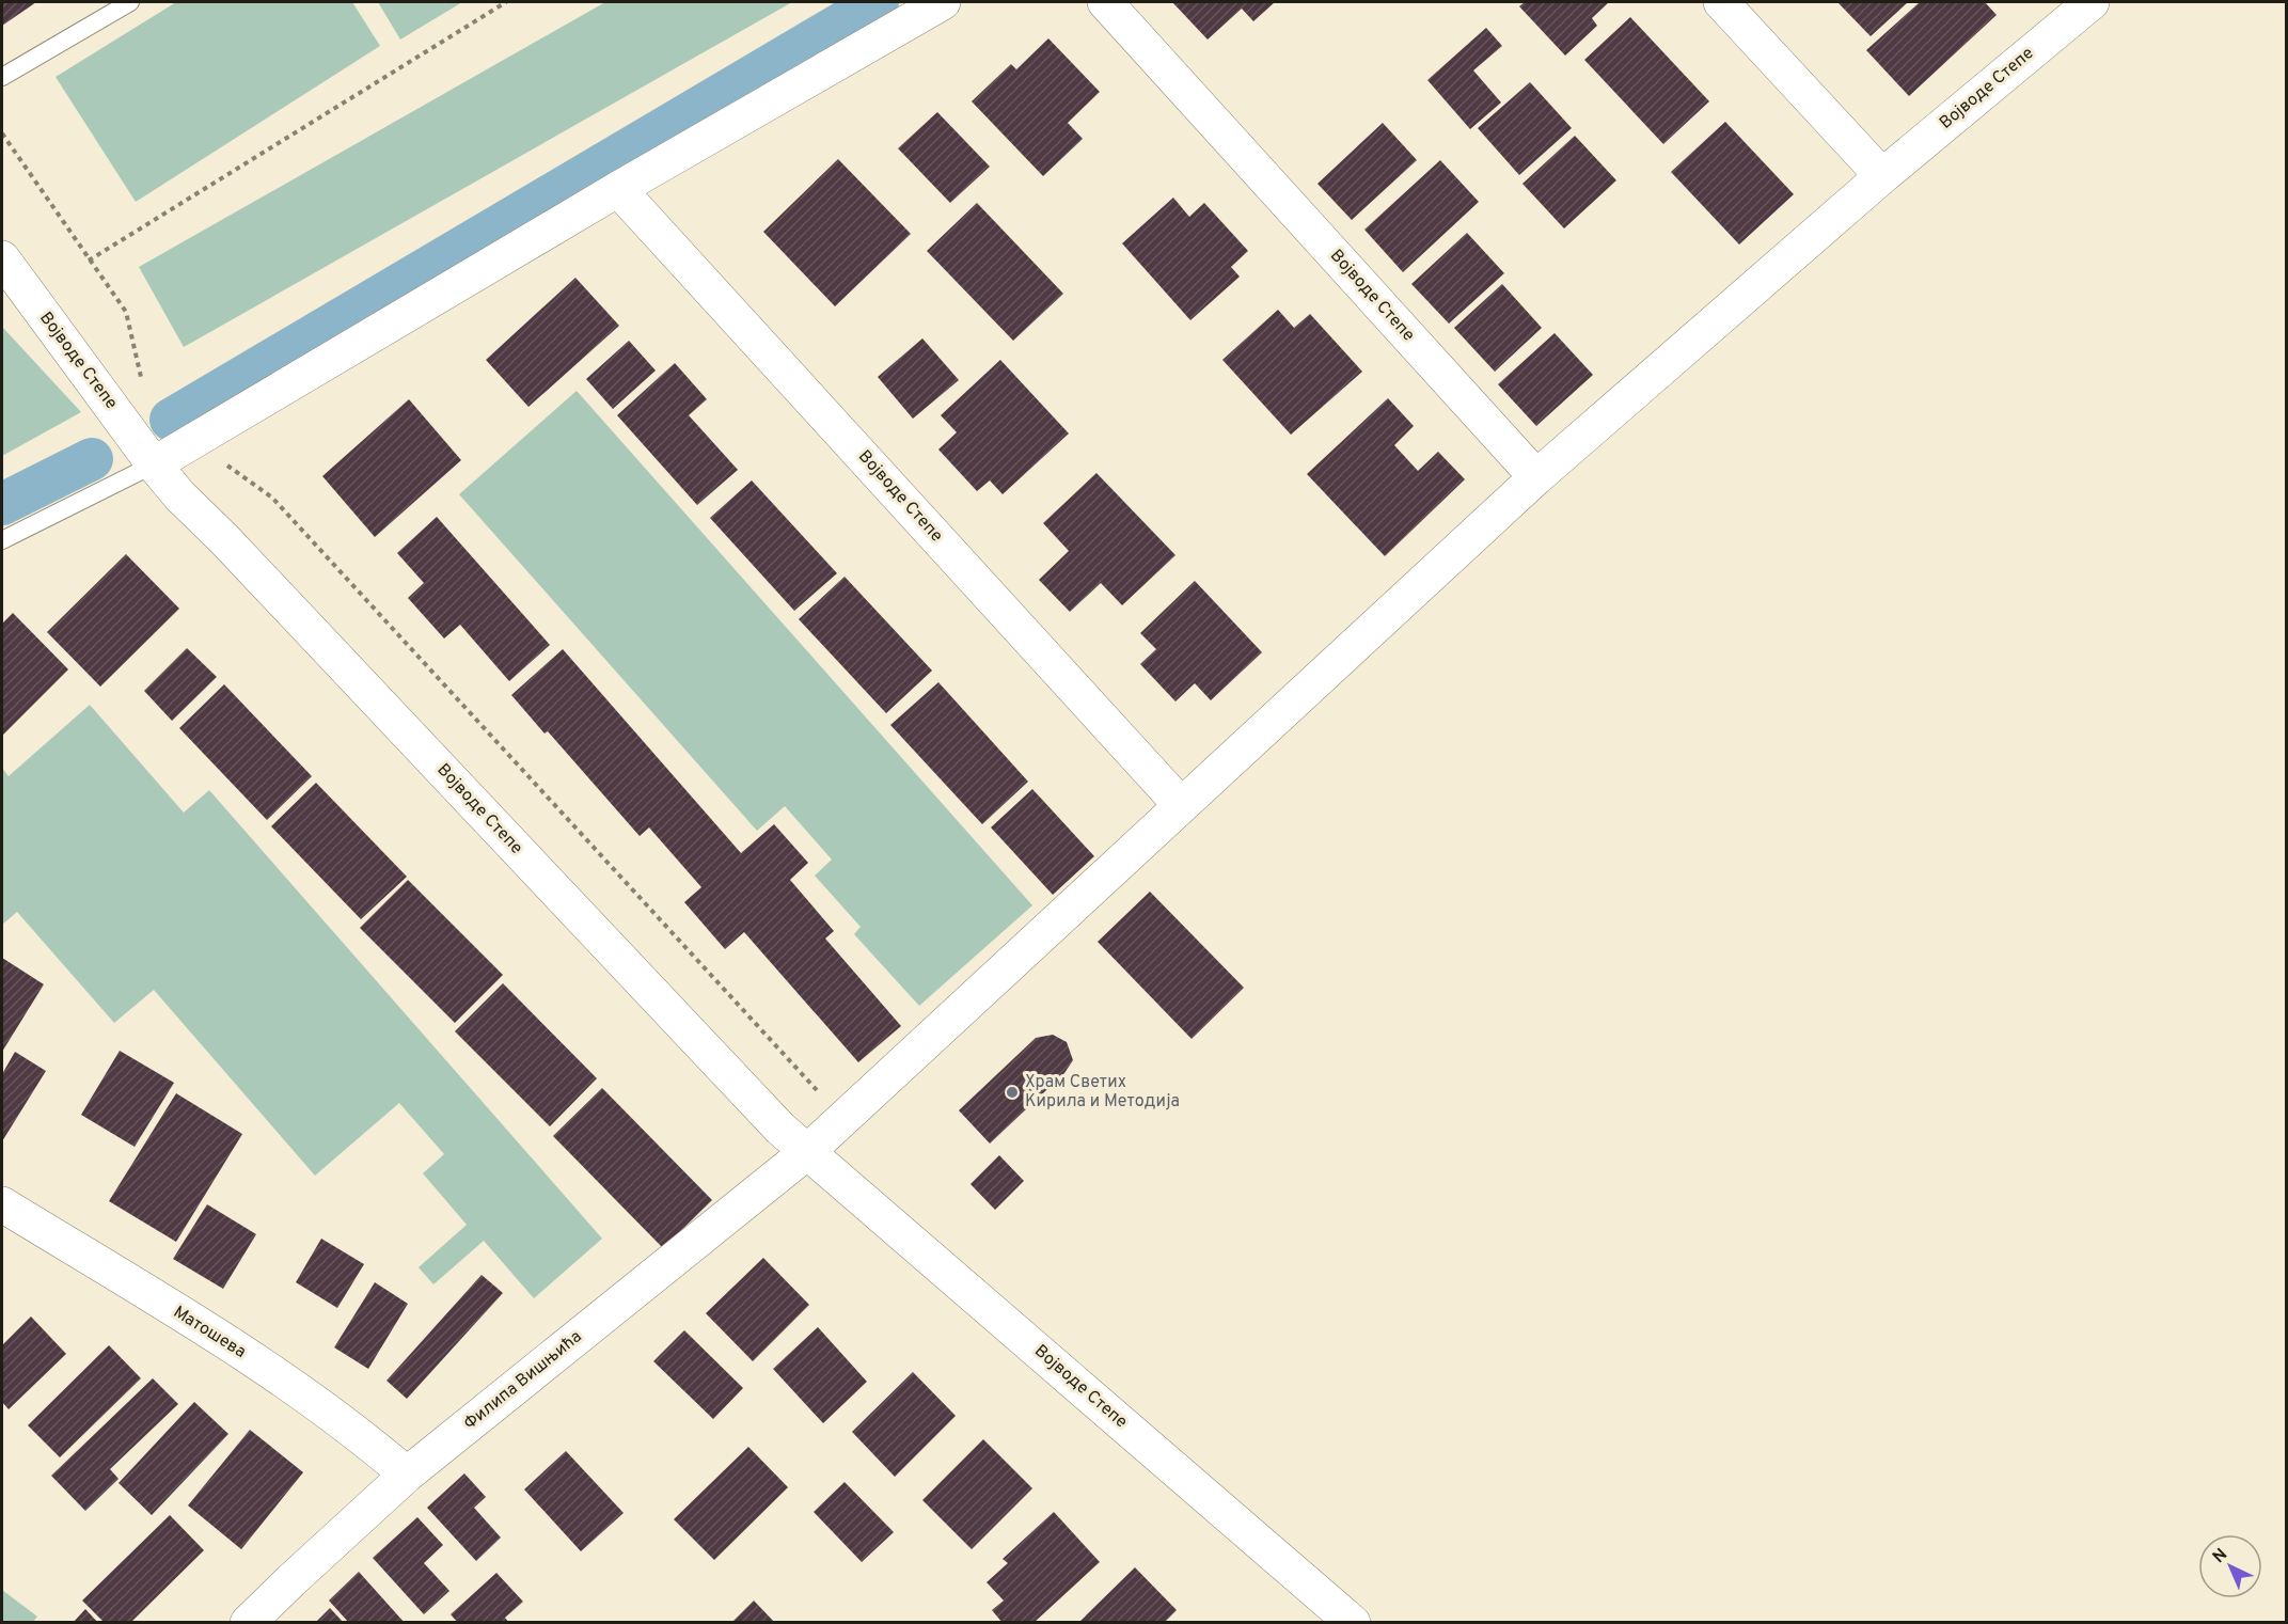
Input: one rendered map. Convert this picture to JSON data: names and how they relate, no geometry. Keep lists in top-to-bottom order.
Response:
{
  "streets": {
    "street": ["Војводе Степе", "Матошева", "Филипа Вишњића"]
  },
  "crossings": [
    ["Војводе Степе", "Филипа Вишњића"],
    ["Матошева", "Филипа Вишњића"]
  ],
  "places": ["Храм Светих Кирила и Методија"],
  "north": "top left"
}
